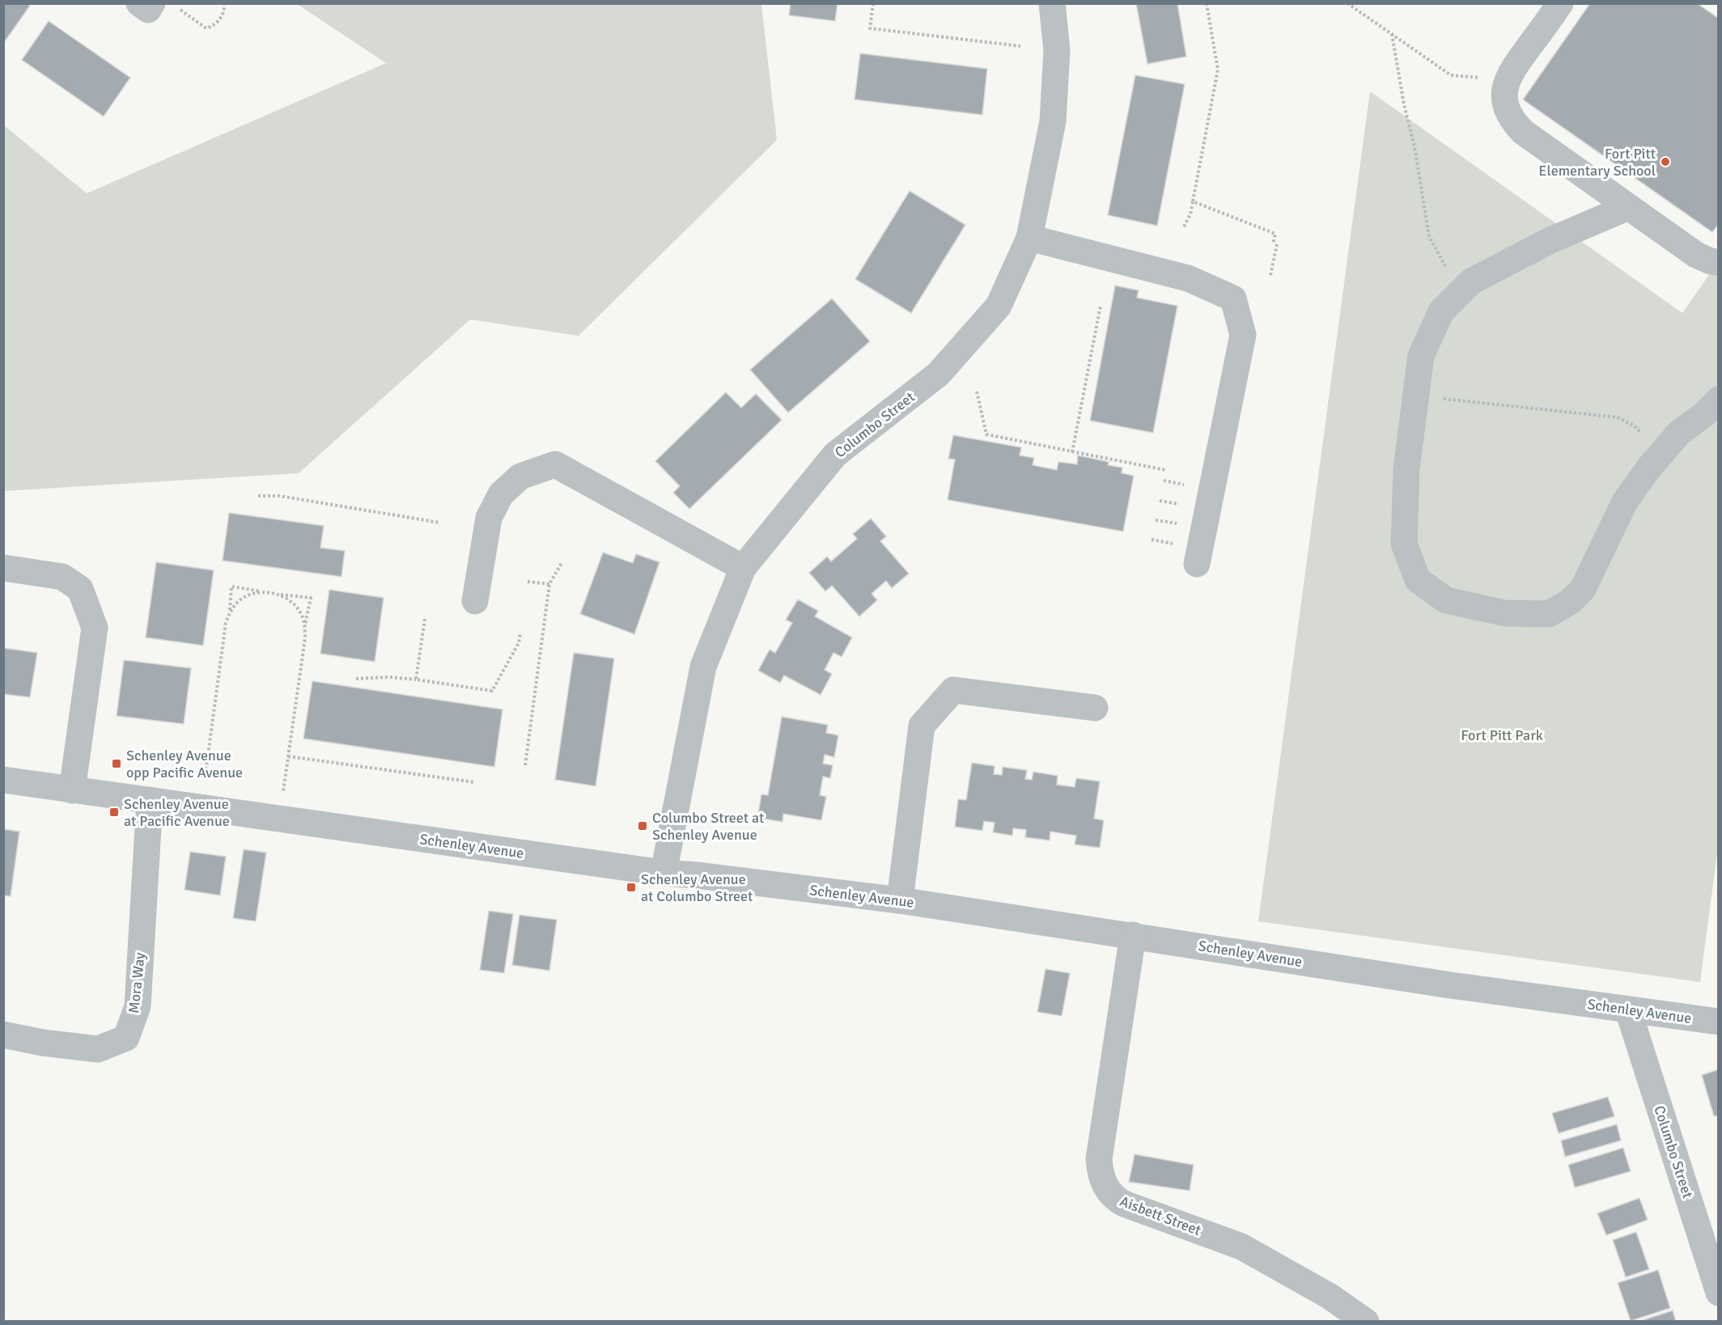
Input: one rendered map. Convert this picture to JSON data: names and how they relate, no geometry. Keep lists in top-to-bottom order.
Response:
{
  "streets": {
    "street": [
      "Columbo Street",
      "Schenley Avenue",
      "Mora Way",
      "Aisbett Street"
    ]
  },
  "crossings": [
    ["Columbo Street", "Schenley Avenue"],
    ["Schenley Avenue", "Mora Way"],
    ["Schenley Avenue", "Aisbett Street"]
  ],
  "parks": ["Fort Pitt Park"],
  "places": {
    "other": ["Fort Pitt Elementary School"],
    "transit": [
      "Schenley Avenue opp Pacific Avenue",
      "Schenley Avenue at Pacific Avenue",
      "Columbo Street at Schenley Avenue",
      "Schenley Avenue at Columbo Street"
    ]
  }
}
